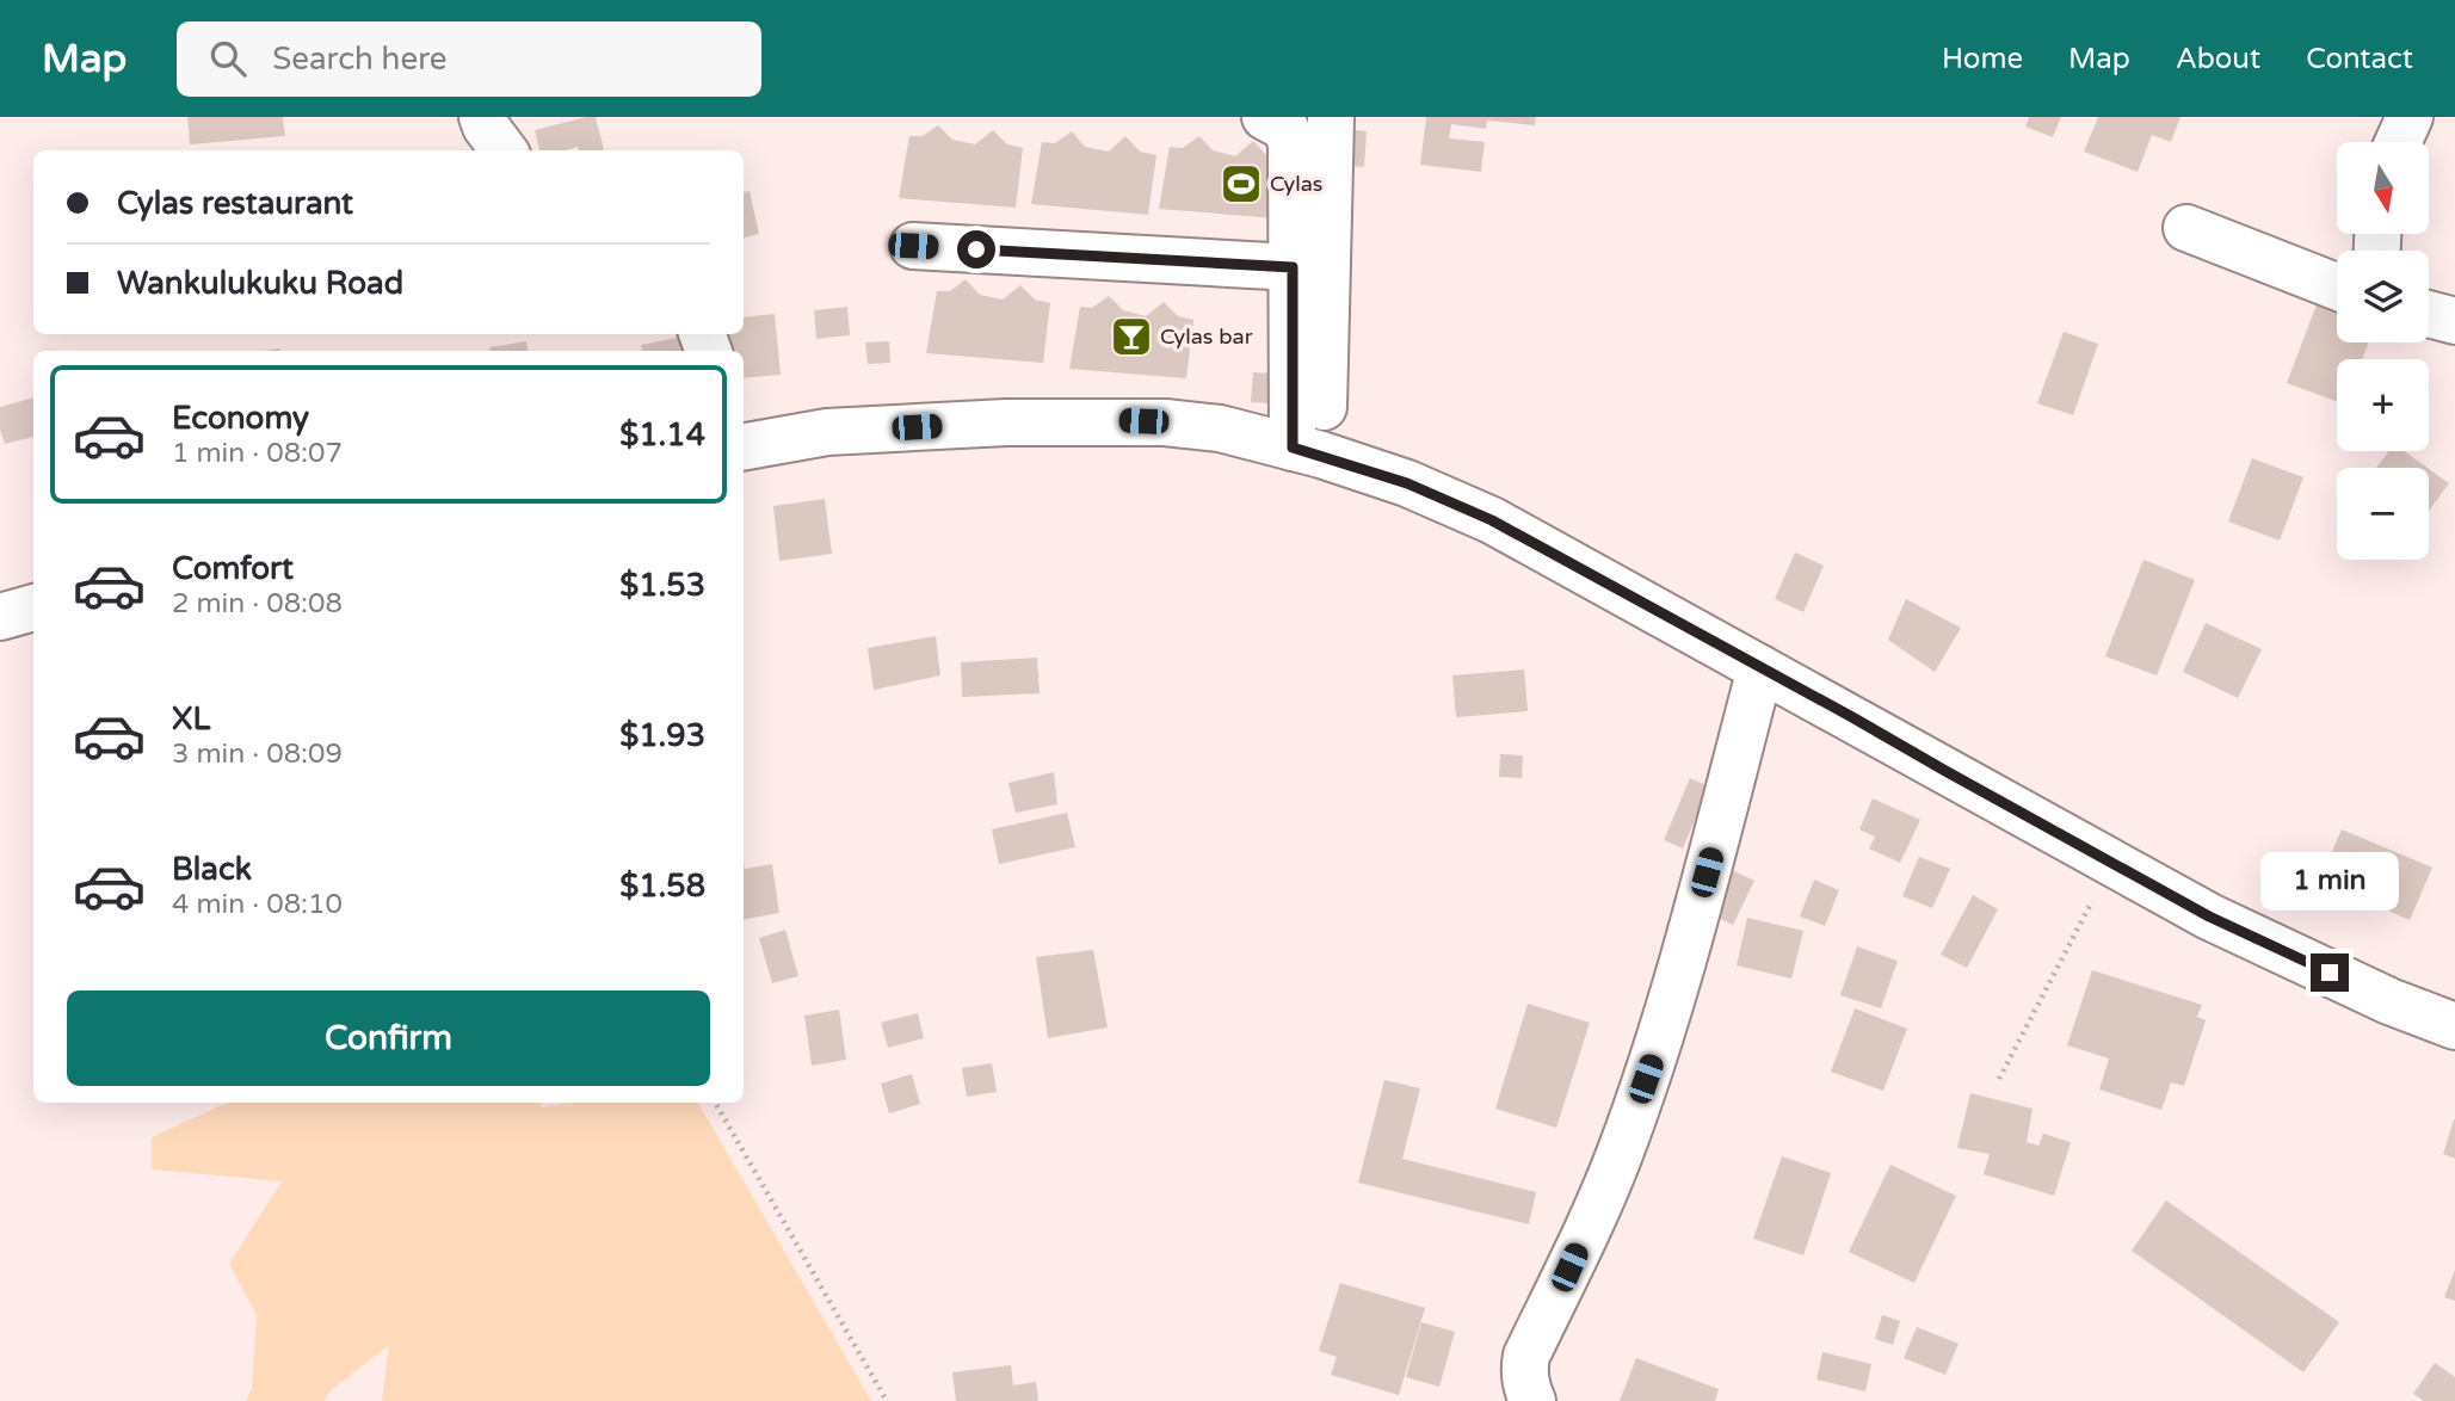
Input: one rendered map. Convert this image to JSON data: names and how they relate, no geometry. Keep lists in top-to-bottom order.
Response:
{
  "places": {
    "sports": ["Cylas"],
    "bar": ["Cylas bar"]
  },
  "north": "bottom",
  "page": {
    "header": "Map",
    "search": "Search here",
    "nav": [
      "Home",
      "Map",
      "About",
      "Contact"
    ],
    "map_buttons": ["+", "−"],
    "banner": ["Cylas restaurant", "Wankulukuku Road"],
    "list": [
      {
        "name": "Economy",
        "note": "1 min · 08:07",
        "value": "$1.14"
      },
      {
        "name": "Comfort",
        "note": "2 min · 08:08",
        "value": "$1.53"
      },
      {
        "name": "XL",
        "note": "3 min · 08:09",
        "value": "$1.93"
      },
      {
        "name": "Black",
        "note": "4 min · 08:10",
        "value": "$1.58"
      }
    ],
    "bubble": "1 min",
    "buttons": "Confirm"
  }
}
